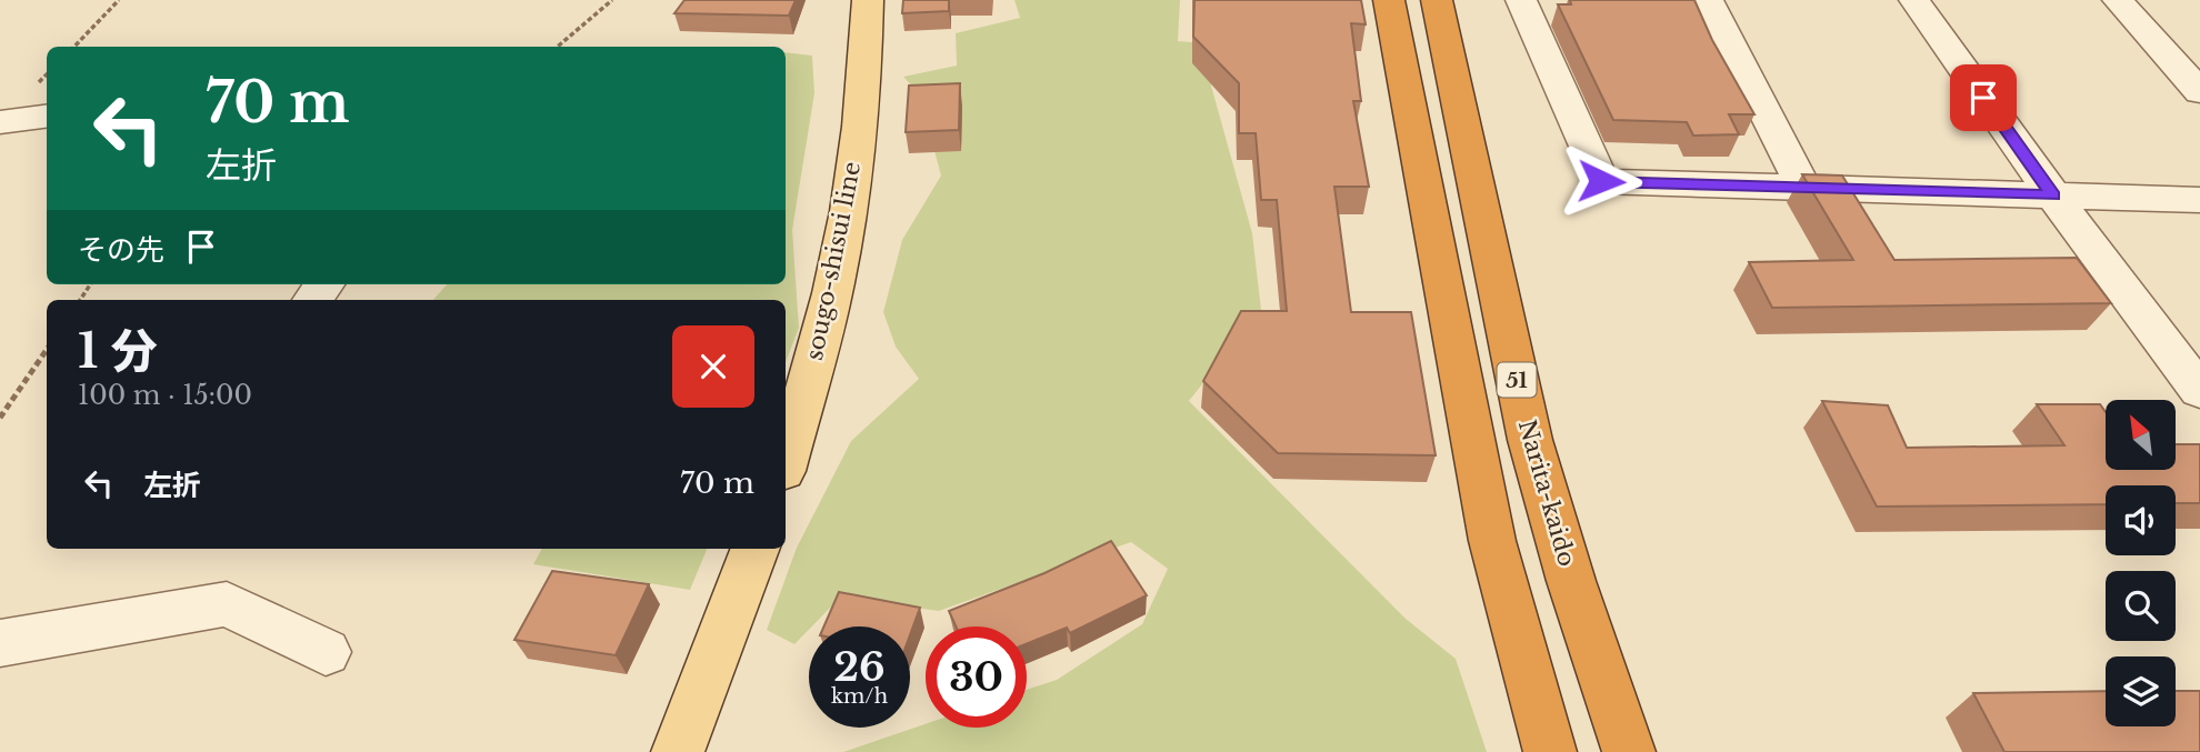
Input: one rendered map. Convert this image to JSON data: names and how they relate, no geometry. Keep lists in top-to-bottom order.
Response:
{
  "streets": {
    "highway": ["51", "Narita-kaido"],
    "main road": ["sougo-shisui line"]
  },
  "north": "top left",
  "page": {
    "turn": ["70 m", "左折"],
    "then": "その先",
    "heading": ["1 分", "100 m · 15:00"],
    "list": [
      {
        "name": "左折",
        "value": "70 m"
      }
    ],
    "speed": "26 km/h",
    "limit": "30"
  }
}
